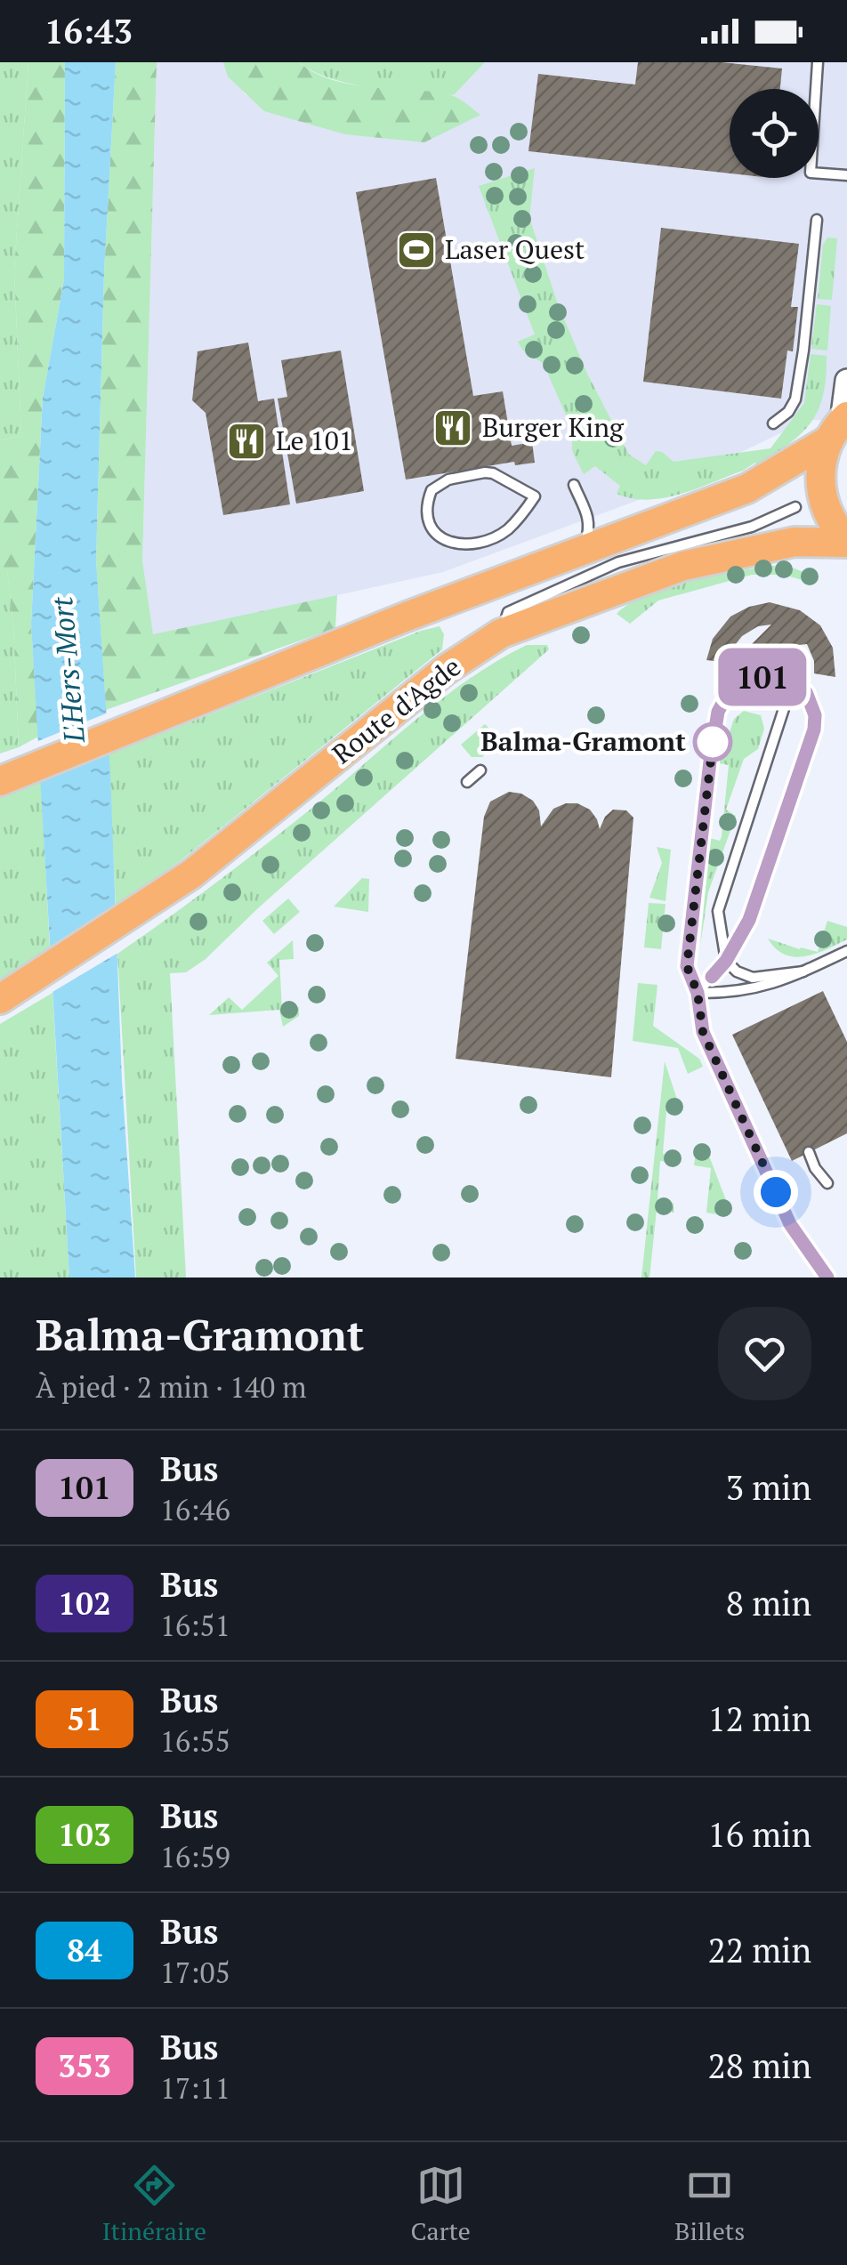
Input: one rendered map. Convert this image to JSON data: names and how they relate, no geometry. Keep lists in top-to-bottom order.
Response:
{
  "streets": {
    "main road": ["Route d'Agde"]
  },
  "water": ["L'Hers-Mort"],
  "places": {
    "sports": ["Laser Quest"],
    "restaurant": ["Burger King", "Le 101"],
    "other": ["Balma-Gramont"]
  },
  "lines": ["bus line 101"],
  "page": {
    "status": "16:43",
    "on_map": "101",
    "heading": ["Balma-Gramont", "À pied · 2 min · 140 m"],
    "list": [
      {
        "mark": "101",
        "name": "Bus",
        "note": "16:46",
        "value": "3 min"
      },
      {
        "mark": "102",
        "name": "Bus",
        "note": "16:51",
        "value": "8 min"
      },
      {
        "mark": "51",
        "name": "Bus",
        "note": "16:55",
        "value": "12 min"
      },
      {
        "mark": "103",
        "name": "Bus",
        "note": "16:59",
        "value": "16 min"
      },
      {
        "mark": "84",
        "name": "Bus",
        "note": "17:05",
        "value": "22 min"
      },
      {
        "mark": "353",
        "name": "Bus",
        "note": "17:11",
        "value": "28 min"
      }
    ],
    "tabs": ["Itinéraire", "Carte", "Billets"]
  }
}
